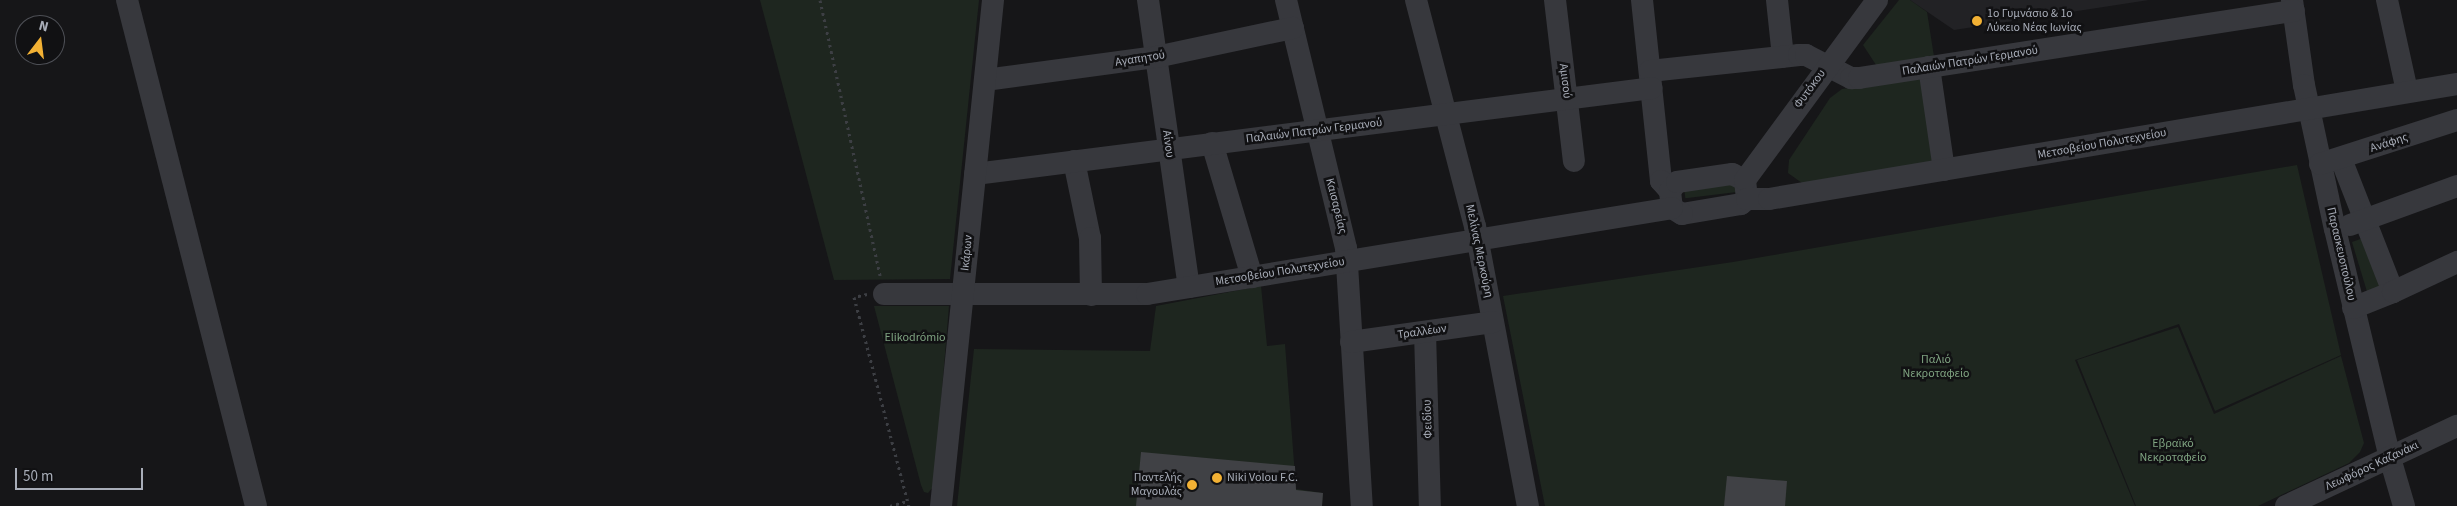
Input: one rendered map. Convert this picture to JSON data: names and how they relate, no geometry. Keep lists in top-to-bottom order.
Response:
{
  "streets": {
    "street": [
      "Αγαπητού",
      "Παλαιών Πατρών Γερμανού",
      "Αμισού",
      "Φυτόκου",
      "Ανάφης",
      "Αίνου",
      "Μετσοβείου Πολυτεχνείου",
      "Καισαρείας",
      "Μελίνας Μερκούρη",
      "Ικάρων",
      "Παρασκευοπούλου",
      "Τραλλέων",
      "Φειδίου",
      "Λεωφόρος Καζανάκι"
    ]
  },
  "crossings": [
    ["Αγαπητού", "Αίνου"],
    ["Αγαπητού", "Καισαρείας"],
    ["Αγαπητού", "Ικάρων"],
    ["Παλαιών Πατρών Γερμανού", "Αμισού"],
    ["Παλαιών Πατρών Γερμανού", "Φυτόκου"],
    ["Παλαιών Πατρών Γερμανού", "Αίνου"],
    ["Παλαιών Πατρών Γερμανού", "Καισαρείας"],
    ["Παλαιών Πατρών Γερμανού", "Μελίνας Μερκούρη"],
    ["Παλαιών Πατρών Γερμανού", "Ικάρων"],
    ["Παλαιών Πατρών Γερμανού", "Παρασκευοπούλου"],
    ["Φυτόκου", "Μετσοβείου Πολυτεχνείου"],
    ["Ανάφης", "Παρασκευοπούλου"],
    ["Αίνου", "Μετσοβείου Πολυτεχνείου"],
    ["Μετσοβείου Πολυτεχνείου", "Καισαρείας"],
    ["Μετσοβείου Πολυτεχνείου", "Μελίνας Μερκούρη"],
    ["Μετσοβείου Πολυτεχνείου", "Ικάρων"],
    ["Μετσοβείου Πολυτεχνείου", "Παρασκευοπούλου"],
    ["Καισαρείας", "Τραλλέων"],
    ["Μελίνας Μερκούρη", "Τραλλέων"],
    ["Παρασκευοπούλου", "Λεωφόρος Καζανάκι"],
    ["Τραλλέων", "Φειδίου"]
  ],
  "parks": ["Elikodrómio", "Παλιό Νεκροταφείο", "Εβραϊκό Νεκροταφείο"],
  "places": ["1ο Γυμνάσιο & 1ο Λύκειο Νέας Ιωνίας", "Niki Volou F.C.", "Παντελής Μαγουλάς"],
  "scale_bar": "50 m",
  "north": "top"
}
